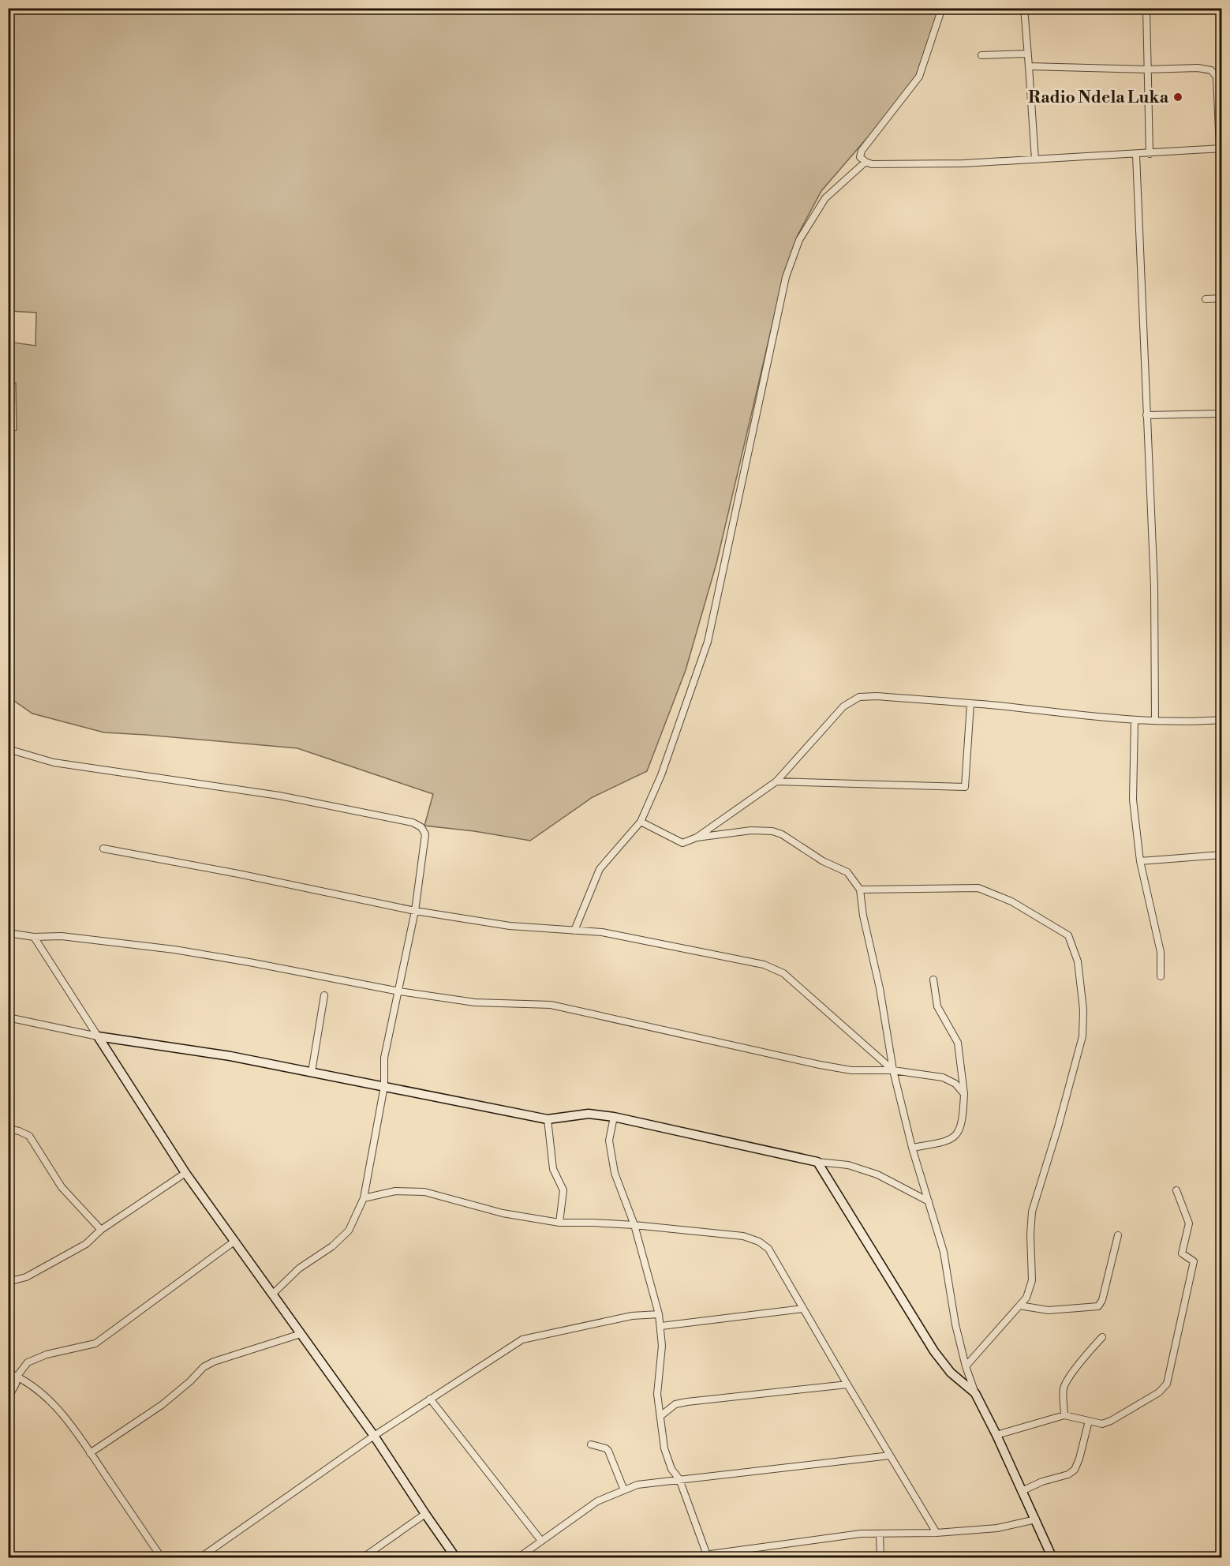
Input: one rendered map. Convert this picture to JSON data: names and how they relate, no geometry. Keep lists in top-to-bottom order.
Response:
{
  "places": ["Radio Ndela Luka"]
}
